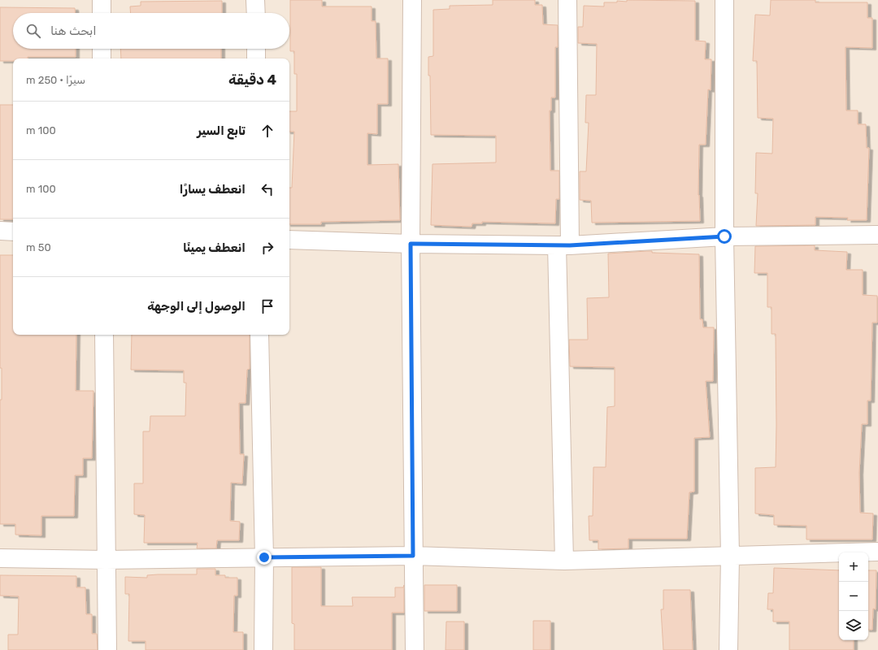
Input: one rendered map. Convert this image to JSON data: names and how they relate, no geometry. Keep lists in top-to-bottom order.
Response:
{
  "page": {
    "search": "ابحث هنا",
    "heading": ["4 دقيقة", "سيرًا · 250 m"],
    "list": [
      ["تابع السير", "100 m"],
      ["انعطف يسارًا", "100 m"],
      ["انعطف يمينًا", "50 m"],
      "الوصول إلى الوجهة"
    ],
    "map_buttons": ["+", "−"]
  }
}
